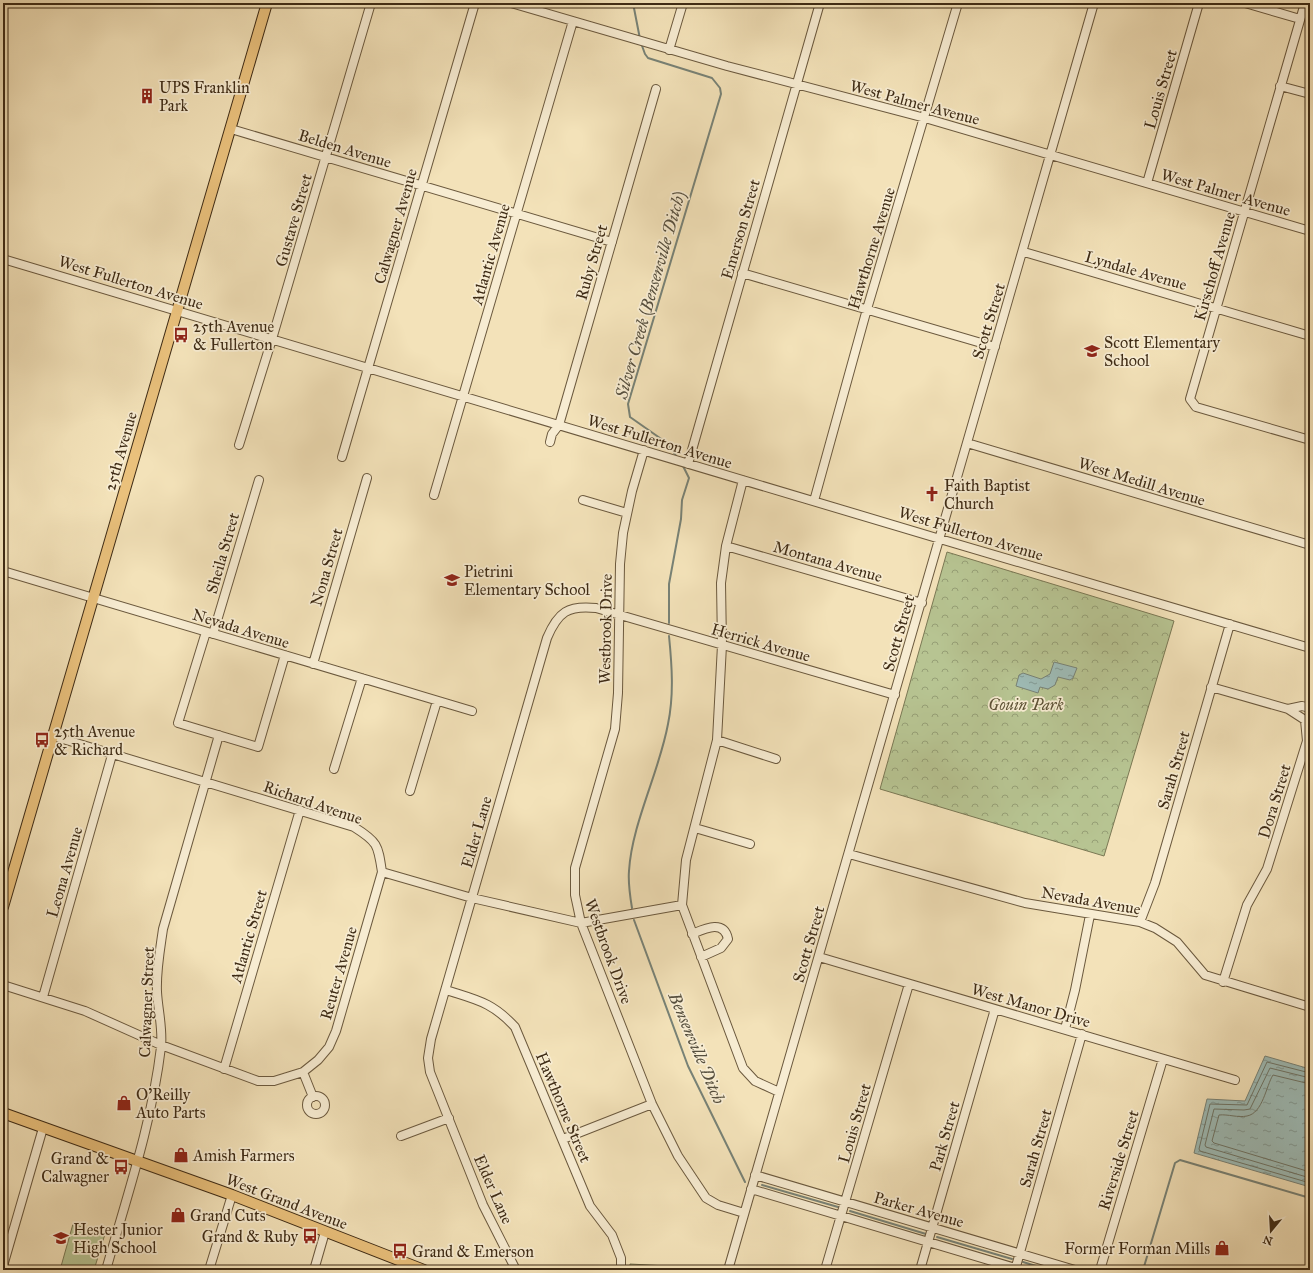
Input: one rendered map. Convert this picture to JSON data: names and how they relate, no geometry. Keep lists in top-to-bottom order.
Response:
{
  "streets": {
    "main road": ["25th Avenue", "West Grand Avenue"],
    "street": [
      "Louis Street",
      "West Palmer Avenue",
      "Belden Avenue",
      "Gustave Street",
      "Calwagner Avenue",
      "Emerson Street",
      "Hawthorne Avenue",
      "Atlantic Avenue",
      "Ruby Street",
      "Kirschoff Avenue",
      "Lyndale Avenue",
      "West Fullerton Avenue",
      "Scott Street",
      "West Medill Avenue",
      "Sheila Street",
      "Montana Avenue",
      "Nona Street",
      "Nevada Avenue",
      "Westbrook Drive",
      "Herrick Avenue",
      "Sarah Street",
      "Dora Street",
      "Richard Avenue",
      "Elder Lane",
      "Leona Avenue",
      "Atlantic Street",
      "Reuter Avenue",
      "Calwagner Street",
      "West Manor Drive",
      "Hawthorne Street",
      "Park Street",
      "Riverside Street",
      "Parker Avenue"
    ]
  },
  "crossings": [
    ["Louis Street", "West Palmer Avenue"],
    ["Louis Street", "West Manor Drive"],
    ["Louis Street", "Parker Avenue"],
    ["West Palmer Avenue", "Emerson Street"],
    ["West Palmer Avenue", "Hawthorne Avenue"],
    ["West Palmer Avenue", "Atlantic Avenue"],
    ["West Palmer Avenue", "Kirschoff Avenue"],
    ["West Palmer Avenue", "Scott Street"],
    ["Belden Avenue", "Gustave Street"],
    ["Belden Avenue", "Calwagner Avenue"],
    ["Belden Avenue", "Atlantic Avenue"],
    ["Belden Avenue", "Ruby Street"],
    ["Belden Avenue", "25th Avenue"],
    ["Gustave Street", "West Fullerton Avenue"],
    ["Calwagner Avenue", "West Fullerton Avenue"],
    ["Emerson Street", "West Fullerton Avenue"],
    ["Hawthorne Avenue", "West Fullerton Avenue"],
    ["Atlantic Avenue", "West Fullerton Avenue"],
    ["Ruby Street", "West Fullerton Avenue"],
    ["Kirschoff Avenue", "Lyndale Avenue"],
    ["Lyndale Avenue", "Scott Street"],
    ["West Fullerton Avenue", "Scott Street"],
    ["West Fullerton Avenue", "25th Avenue"],
    ["West Fullerton Avenue", "Westbrook Drive"],
    ["West Fullerton Avenue", "Sarah Street"],
    ["Scott Street", "West Medill Avenue"],
    ["Scott Street", "Montana Avenue"],
    ["Scott Street", "Nevada Avenue"],
    ["Scott Street", "Westbrook Drive"],
    ["Scott Street", "Herrick Avenue"],
    ["Scott Street", "West Manor Drive"],
    ["Scott Street", "Parker Avenue"],
    ["25th Avenue", "Nevada Avenue"],
    ["25th Avenue", "Richard Avenue"],
    ["Sheila Street", "Nevada Avenue"],
    ["Sheila Street", "Calwagner Street"],
    ["Nona Street", "Nevada Avenue"],
    ["Nevada Avenue", "Sarah Street"],
    ["Nevada Avenue", "Dora Street"],
    ["Westbrook Drive", "Herrick Avenue"],
    ["Westbrook Drive", "Elder Lane"],
    ["Herrick Avenue", "Elder Lane"],
    ["Sarah Street", "Dora Street"],
    ["Sarah Street", "West Manor Drive"],
    ["Sarah Street", "Parker Avenue"],
    ["Richard Avenue", "Leona Avenue"],
    ["Richard Avenue", "Atlantic Street"],
    ["Richard Avenue", "Reuter Avenue"],
    ["Richard Avenue", "Calwagner Street"],
    ["Elder Lane", "Hawthorne Street"],
    ["Calwagner Street", "West Grand Avenue"],
    ["West Manor Drive", "Park Street"],
    ["West Manor Drive", "Riverside Street"],
    ["Park Street", "Parker Avenue"]
  ],
  "water": ["Silver Creek (Bensenville Ditch)", "Bensenville Ditch"],
  "parks": ["Gouin Park"],
  "places": {
    "building": ["UPS Franklin Park"],
    "bus stop": [
      "25th Avenue & Fullerton",
      "25th Avenue & Richard",
      "Grand & Calwagner",
      "Grand & Ruby",
      "Grand & Emerson"
    ],
    "school or university": ["Scott Elementary School", "Pietrini Elementary School", "Hester Junior High School"],
    "church": ["Faith Baptist Church"],
    "shop": [
      "O'Reilly Auto Parts",
      "Amish Farmers",
      "Grand Cuts",
      "Former Forman Mills"
    ]
  },
  "north": "bottom"
}
